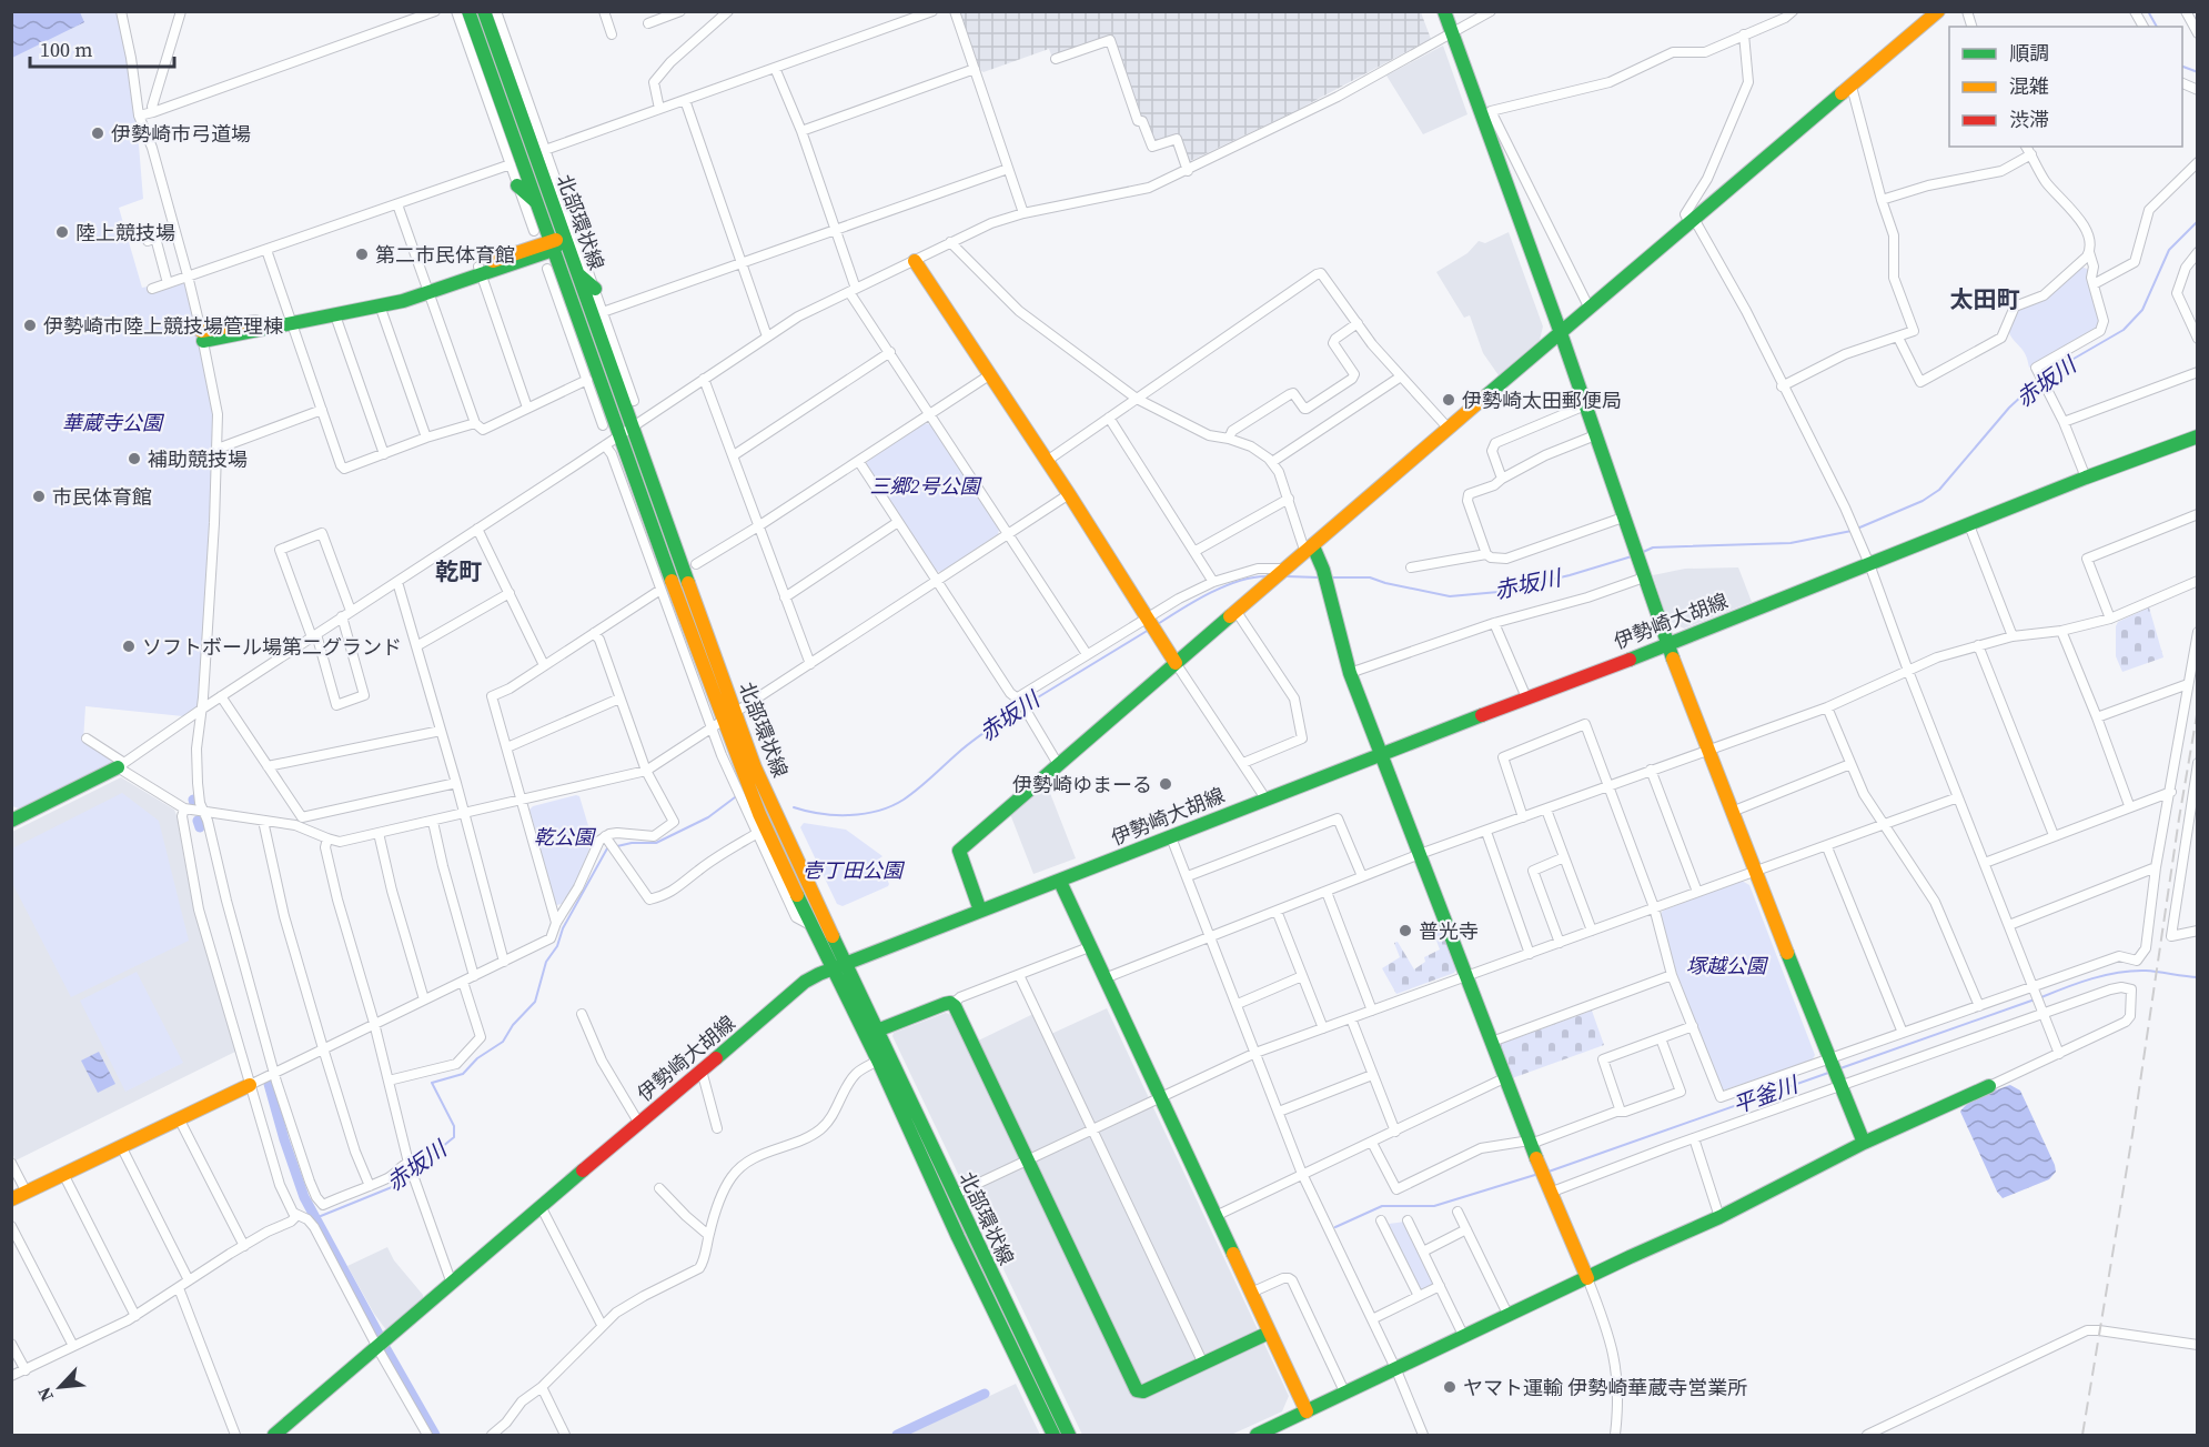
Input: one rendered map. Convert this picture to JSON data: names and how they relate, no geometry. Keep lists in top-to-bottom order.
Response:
{
  "streets": {
    "street": ["北部環状線", "伊勢崎大胡線"]
  },
  "crossings": [
    ["北部環状線", "伊勢崎大胡線"]
  ],
  "districts": ["太田町", "乾町"],
  "water": ["赤坂川", "平釜川"],
  "parks": [
    "華蔵寺公園",
    "三郷2号公園",
    "乾公園",
    "壱丁田公園",
    "塚越公園"
  ],
  "places": [
    "伊勢崎市弓道場",
    "陸上競技場",
    "第二市民体育館",
    "伊勢崎市陸上競技場管理棟",
    "伊勢崎太田郵便局",
    "補助競技場",
    "市民体育館",
    "ソフトボール場第二グランド",
    "伊勢崎ゆまーる",
    "普光寺",
    "ヤマト運輸 伊勢崎華蔵寺営業所"
  ],
  "legend": ["順調", "混雑", "渋滞"],
  "scale_bar": "100 m",
  "north": "bottom left"
}
